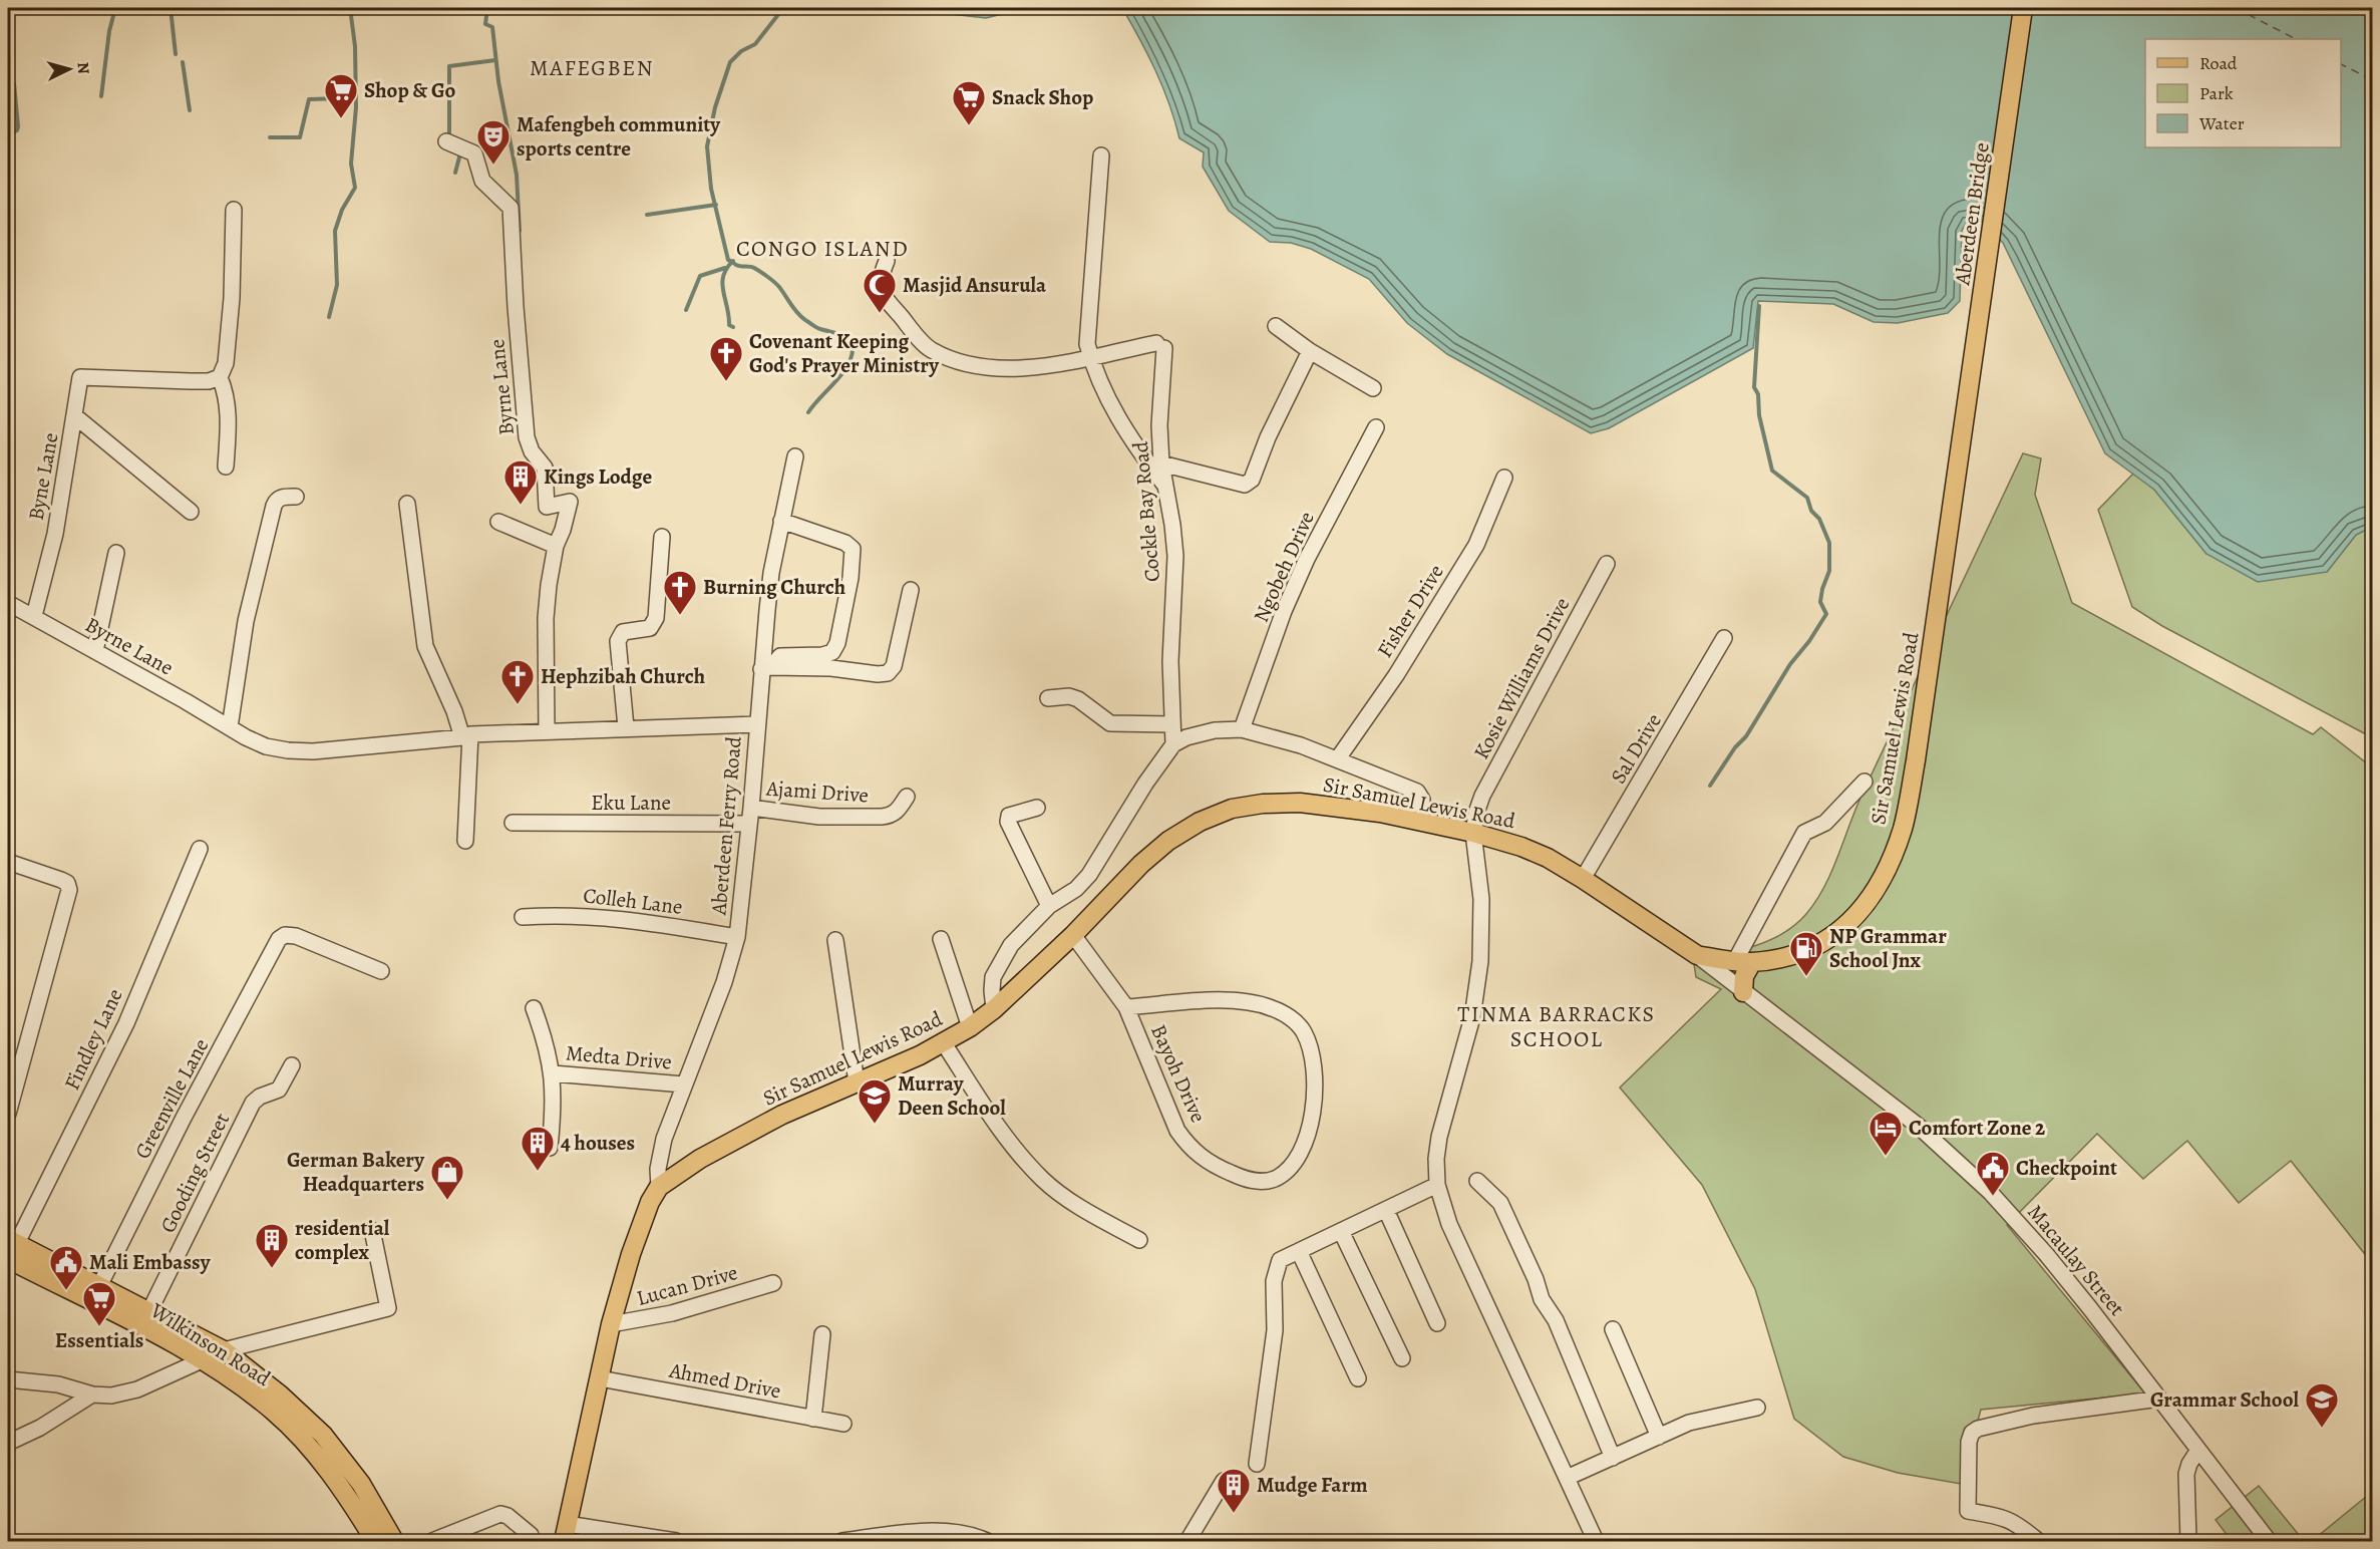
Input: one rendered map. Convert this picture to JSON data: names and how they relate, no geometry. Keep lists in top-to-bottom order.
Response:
{
  "streets": {
    "main road": ["Aberdeen Bridge", "Sir Samuel Lewis Road", "Wilkinson Road"],
    "street": [
      "Byrne Lane",
      "Byne Lane",
      "Cockle Bay Road",
      "Ngobeh Drive",
      "Fisher Drive",
      "Kosie Williams Drive",
      "Sal Drive",
      "Ajami Drive",
      "Eku Lane",
      "Aberdeen Ferry Road",
      "Colleh Lane",
      "Findley Lane",
      "Medta Drive",
      "Bayoh Drive",
      "Greenville Lane",
      "Gooding Street",
      "Macaulay Street",
      "Lucan Drive",
      "Ahmed Drive"
    ]
  },
  "crossings": [
    ["Aberdeen Bridge", "Sir Samuel Lewis Road"],
    ["Byrne Lane", "Byne Lane"],
    ["Byrne Lane", "Aberdeen Ferry Road"],
    ["Kosie Williams Drive", "Sir Samuel Lewis Road"],
    ["Sir Samuel Lewis Road", "Sal Drive"],
    ["Sir Samuel Lewis Road", "Aberdeen Ferry Road"],
    ["Sir Samuel Lewis Road", "Bayoh Drive"],
    ["Sir Samuel Lewis Road", "Macaulay Street"],
    ["Sir Samuel Lewis Road", "Lucan Drive"],
    ["Sir Samuel Lewis Road", "Ahmed Drive"],
    ["Ajami Drive", "Aberdeen Ferry Road"],
    ["Eku Lane", "Aberdeen Ferry Road"],
    ["Aberdeen Ferry Road", "Colleh Lane"],
    ["Aberdeen Ferry Road", "Medta Drive"],
    ["Findley Lane", "Wilkinson Road"],
    ["Greenville Lane", "Wilkinson Road"],
    ["Gooding Street", "Wilkinson Road"]
  ],
  "districts": ["MAFEGBEN", "CONGO ISLAND", "TINMA BARRACKS SCHOOL"],
  "places": {
    "supermarket": ["Shop & Go", "Snack Shop", "Essentials"],
    "theatre": ["Mafengbeh community sports centre"],
    "mosque": ["Masjid Ansurula"],
    "church": ["Covenant Keeping God's Prayer Ministry", "Burning Church", "Hephzibah Church"],
    "building": [
      "Kings Lodge",
      "4 houses",
      "residential complex",
      "Mudge Farm"
    ],
    "fuel station": ["NP Grammar School Jnx"],
    "school or university": ["Murray Deen School", "Grammar School"],
    "hotel": ["Comfort Zone 2"],
    "public building": ["Checkpoint", "Mali Embassy"],
    "shop": ["German Bakery Headquarters"]
  },
  "legend": ["Road", "Park", "Water"],
  "north": "right"
}
